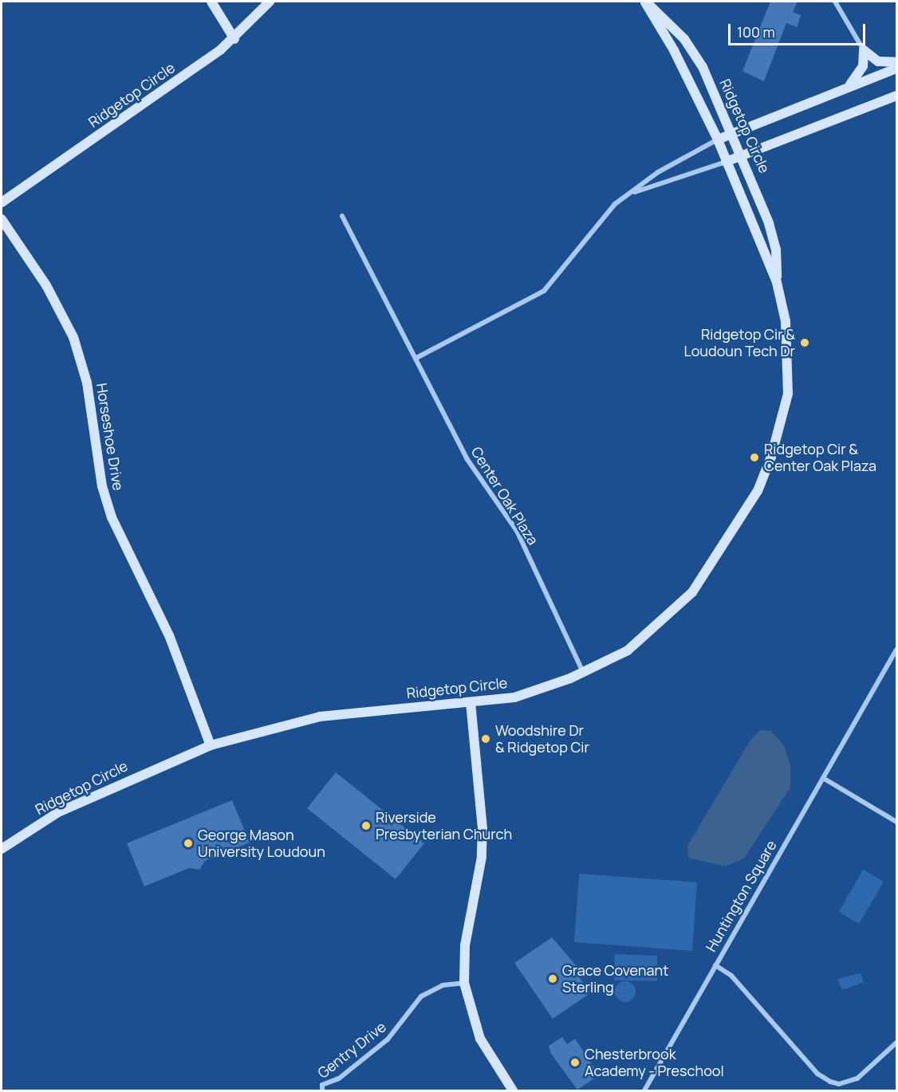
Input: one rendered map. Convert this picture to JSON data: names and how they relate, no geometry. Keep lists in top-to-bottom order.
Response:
{
  "streets": {
    "street": [
      "Ridgetop Circle",
      "Horseshoe Drive",
      "Center Oak Plaza",
      "Huntington Square",
      "Gentry Drive"
    ]
  },
  "crossings": [
    ["Ridgetop Circle", "Horseshoe Drive"],
    ["Ridgetop Circle", "Center Oak Plaza"]
  ],
  "places": [
    "Ridgetop Cir & Loudoun Tech Dr",
    "Ridgetop Cir & Center Oak Plaza",
    "Woodshire Dr & Ridgetop Cir",
    "Riverside Presbyterian Church",
    "George Mason University Loudoun",
    "Grace Covenant Sterling",
    "Chesterbrook Academy - Preschool"
  ],
  "scale_bar": "100 m"
}
